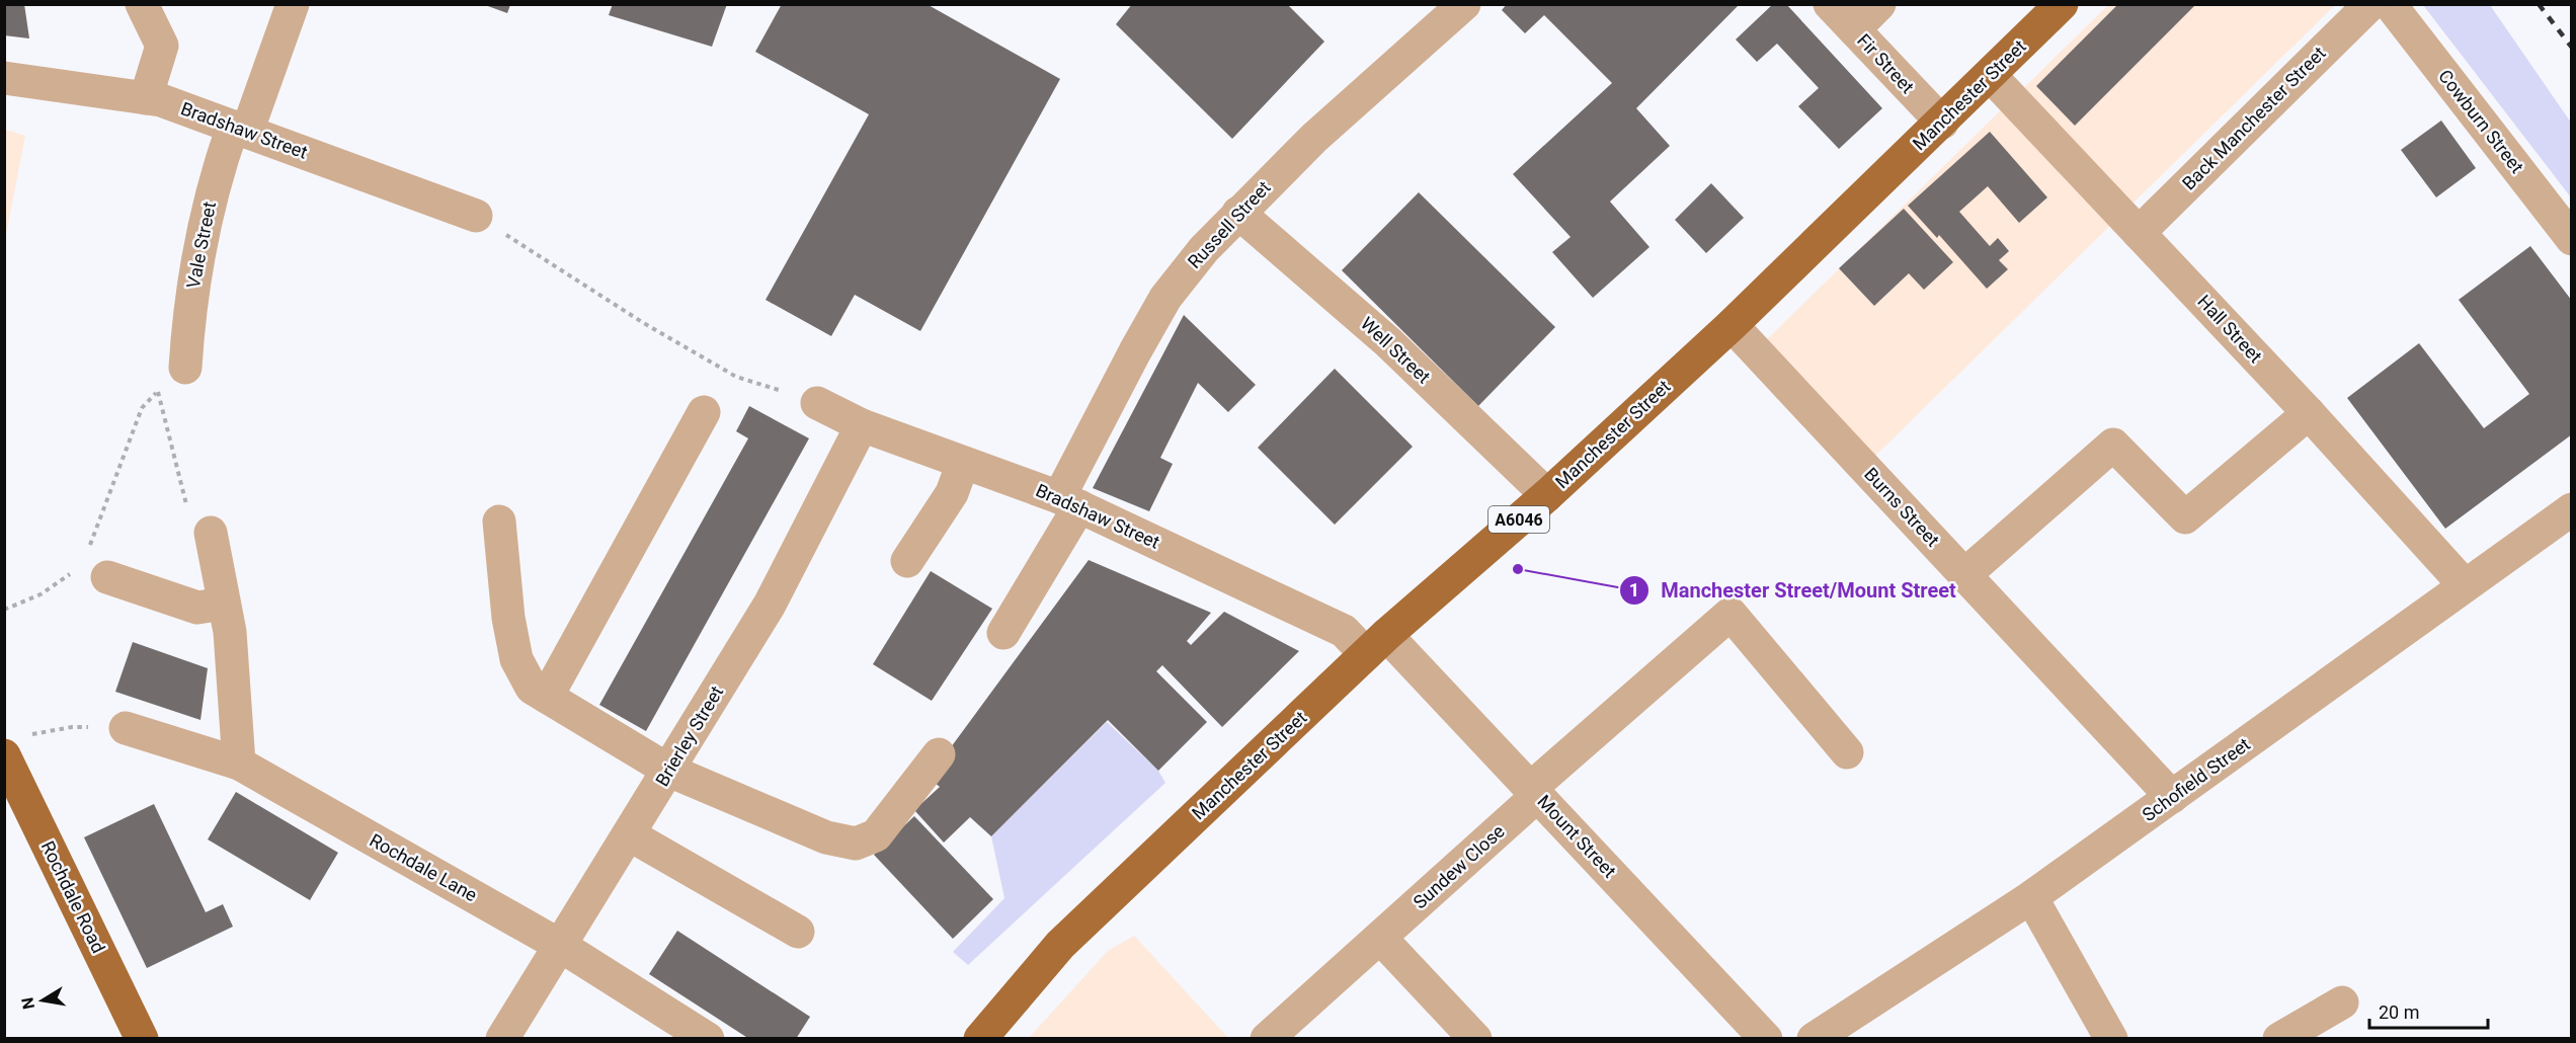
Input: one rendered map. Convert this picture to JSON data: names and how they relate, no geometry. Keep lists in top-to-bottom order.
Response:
{
  "streets": {
    "main road": ["Manchester Street", "A6046", "Rochdale Road"],
    "street": [
      "Fir Street",
      "Back Manchester Street",
      "Cowburn Street",
      "Bradshaw Street",
      "Russell Street",
      "Vale Street",
      "Hall Street",
      "Well Street",
      "Burns Street",
      "Brierley Street",
      "Schofield Street",
      "Mount Street",
      "Sundew Close",
      "Rochdale Lane"
    ]
  },
  "crossings": [
    ["Fir Street", "Manchester Street"],
    ["Manchester Street", "Bradshaw Street"],
    ["Manchester Street", "Hall Street"],
    ["Manchester Street", "Well Street"],
    ["Manchester Street", "Burns Street"],
    ["Manchester Street", "Mount Street"],
    ["Back Manchester Street", "Hall Street"],
    ["Bradshaw Street", "Russell Street"],
    ["Bradshaw Street", "Vale Street"],
    ["Bradshaw Street", "Brierley Street"],
    ["Bradshaw Street", "Mount Street"],
    ["Russell Street", "Well Street"],
    ["Hall Street", "Schofield Street"],
    ["Burns Street", "Schofield Street"],
    ["Brierley Street", "Rochdale Lane"],
    ["Mount Street", "Sundew Close"]
  ],
  "places": ["Manchester Street/Mount Street"],
  "scale_bar": "20 m",
  "north": "left"
}
